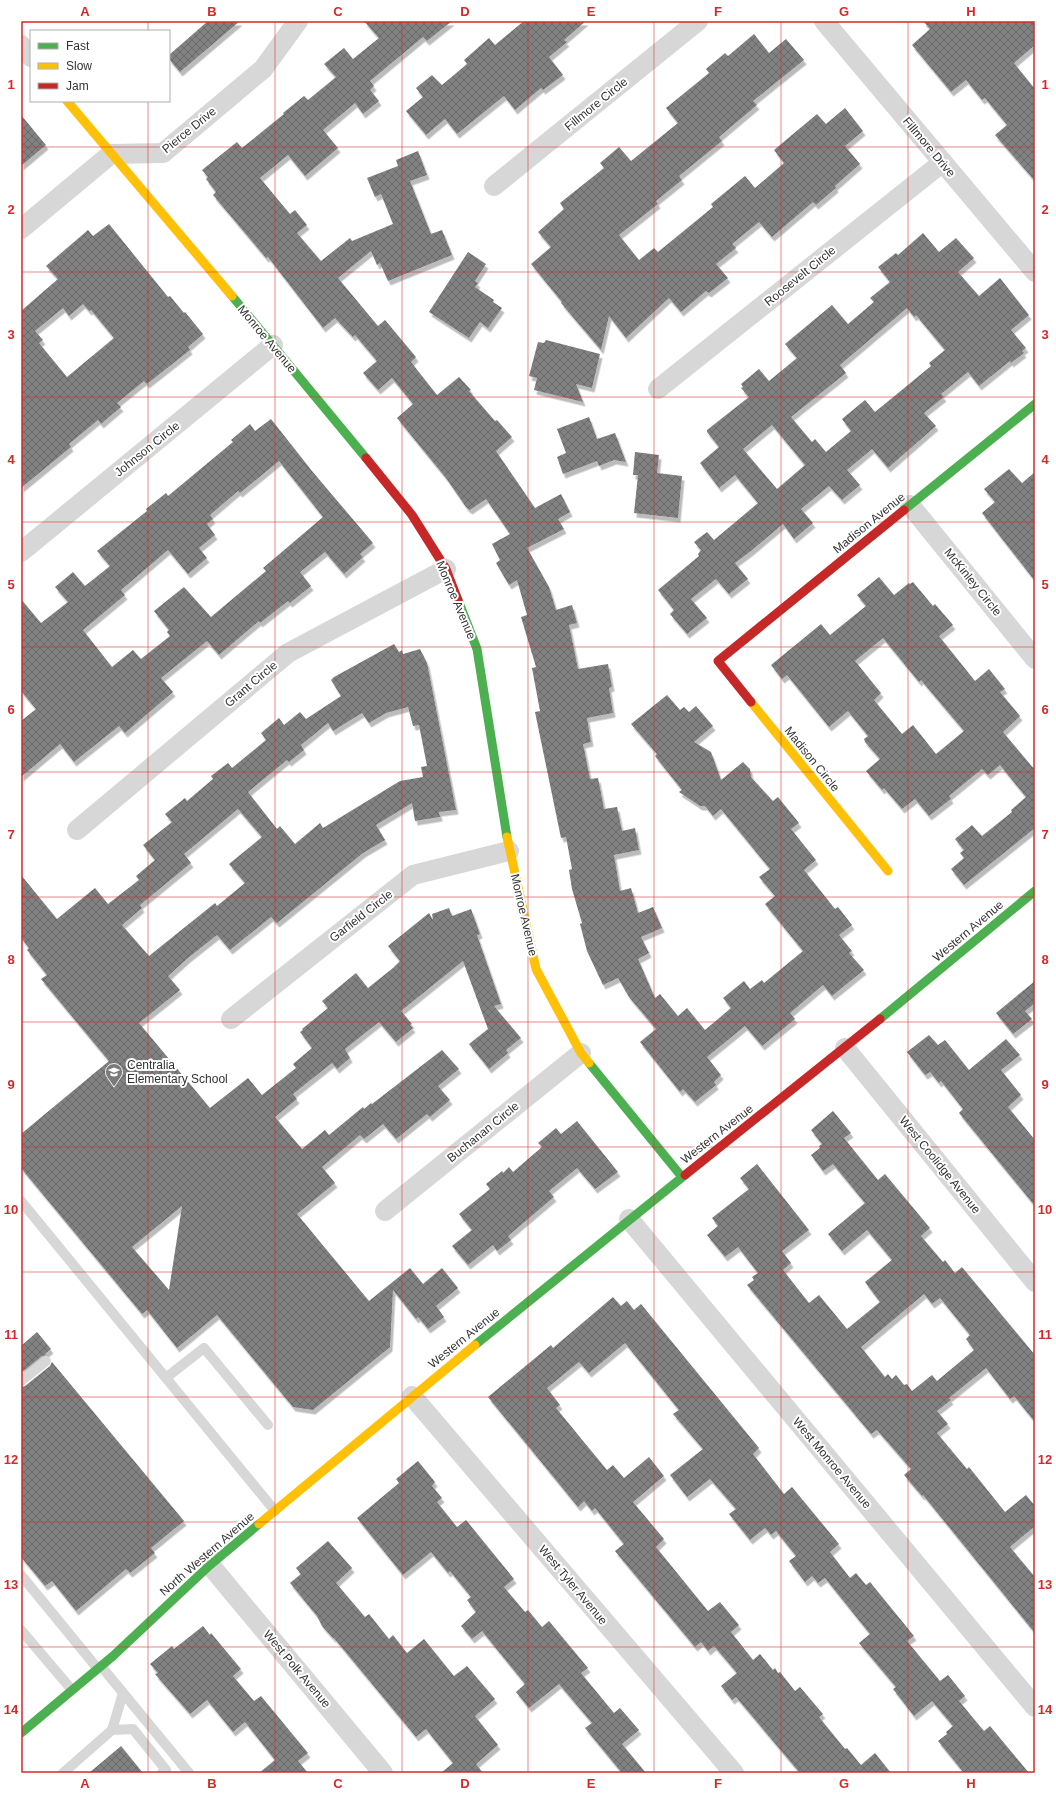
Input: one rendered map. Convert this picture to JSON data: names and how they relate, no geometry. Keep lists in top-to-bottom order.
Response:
{
  "streets": {
    "street": [
      "Fillmore Circle",
      "Pierce Drive",
      "Fillmore Drive",
      "Roosevelt Circle",
      "Monroe Avenue",
      "Johnson Circle",
      "Madison Avenue",
      "McKinley Circle",
      "Grant Circle",
      "Madison Circle",
      "Garfield Circle",
      "Western Avenue",
      "Buchanan Circle",
      "West Coolidge Avenue",
      "West Monroe Avenue",
      "North Western Avenue",
      "West Tyler Avenue",
      "West Polk Avenue"
    ]
  },
  "crossings": [
    ["Pierce Drive", "Monroe Avenue"],
    ["Fillmore Drive", "Roosevelt Circle"],
    ["Monroe Avenue", "Johnson Circle"],
    ["Monroe Avenue", "Grant Circle"],
    ["Monroe Avenue", "Garfield Circle"],
    ["Monroe Avenue", "Western Avenue"],
    ["Monroe Avenue", "Buchanan Circle"],
    ["Madison Avenue", "McKinley Circle"],
    ["Madison Avenue", "Madison Circle"],
    ["Western Avenue", "West Coolidge Avenue"],
    ["Western Avenue", "West Monroe Avenue"],
    ["Western Avenue", "North Western Avenue"],
    ["Western Avenue", "West Tyler Avenue"],
    ["North Western Avenue", "West Tyler Avenue"],
    ["North Western Avenue", "West Polk Avenue"]
  ],
  "places": {
    "school or university": ["Centralia Elementary School"]
  },
  "legend": ["Fast", "Slow", "Jam"],
  "grid": {
    "columns": [
      "A",
      "B",
      "C",
      "D",
      "E",
      "F",
      "G",
      "H"
    ],
    "rows": [
      "1",
      "2",
      "3",
      "4",
      "5",
      "6",
      "7",
      "8",
      "9",
      "10",
      "11",
      "12",
      "13",
      "14"
    ]
  }
}
